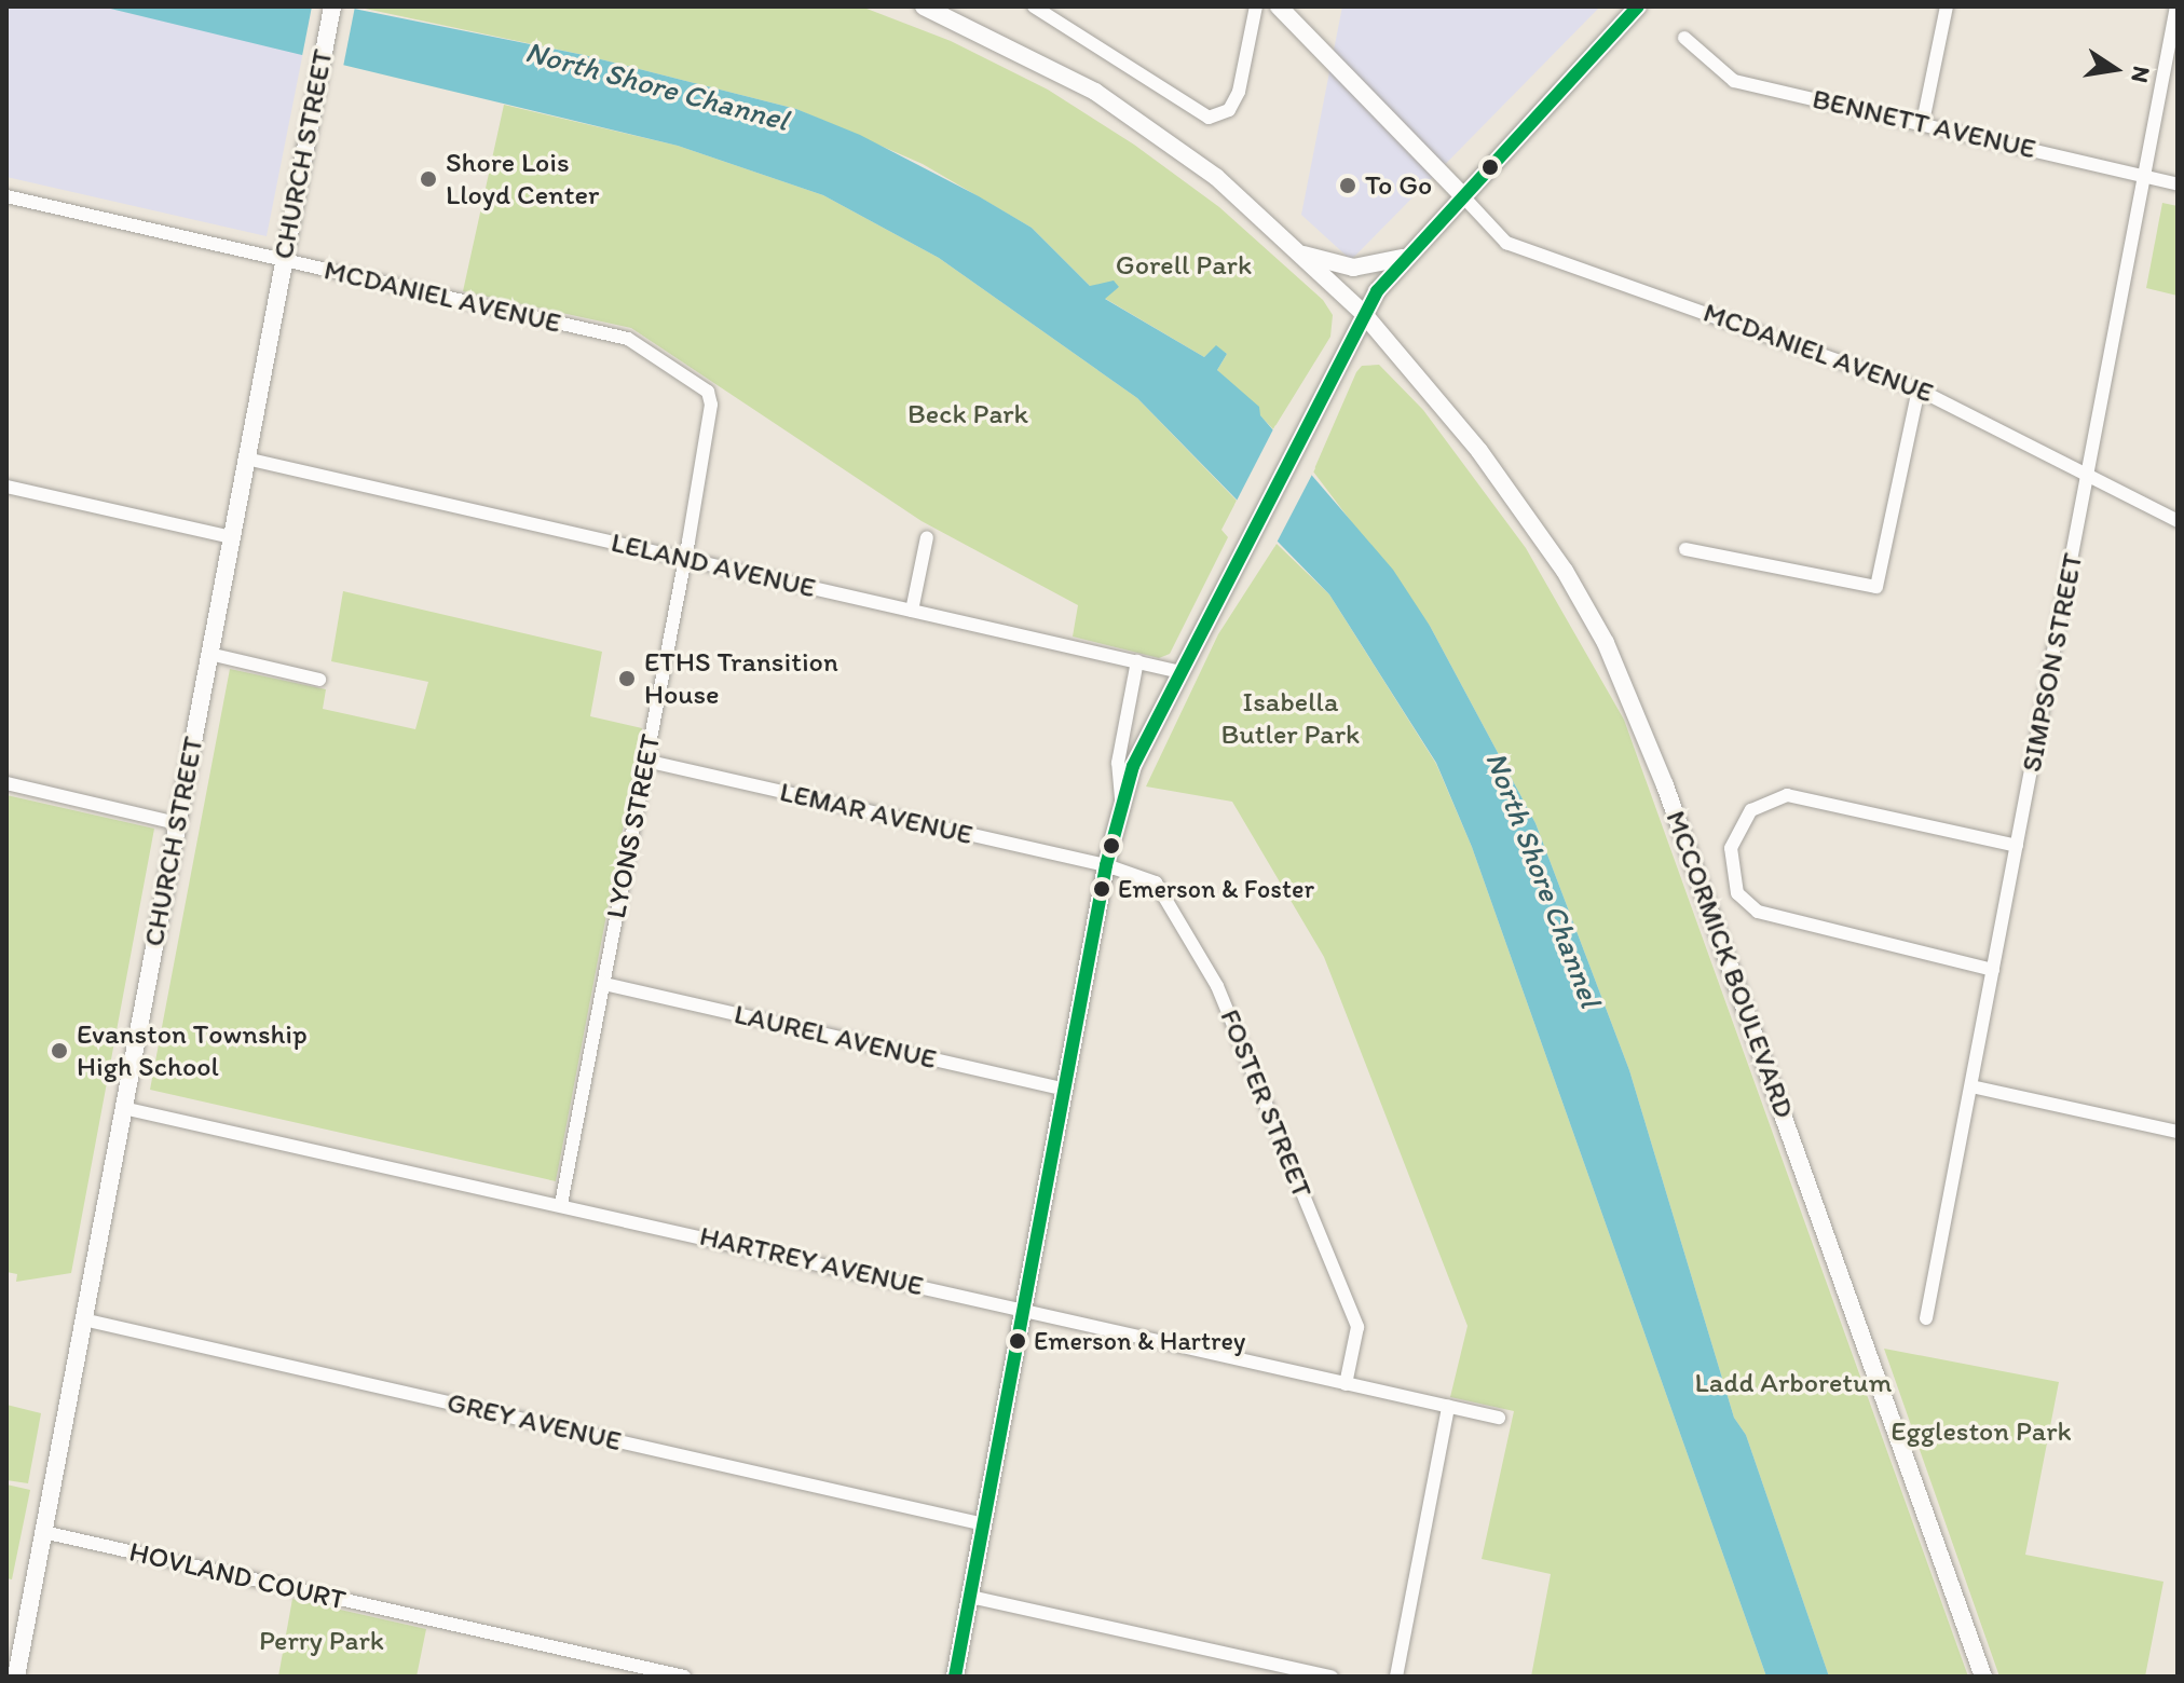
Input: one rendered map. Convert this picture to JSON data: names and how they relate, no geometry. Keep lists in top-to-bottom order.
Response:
{
  "streets": {
    "main road": ["CHURCH STREET", "MCCORMICK BOULEVARD"],
    "street": [
      "BENNETT AVENUE",
      "MCDANIEL AVENUE",
      "LELAND AVENUE",
      "SIMPSON STREET",
      "LEMAR AVENUE",
      "LYONS STREET",
      "LAUREL AVENUE",
      "FOSTER STREET",
      "HARTREY AVENUE",
      "GREY AVENUE",
      "HOVLAND COURT"
    ]
  },
  "crossings": [
    ["BENNETT AVENUE", "SIMPSON STREET"],
    ["CHURCH STREET", "MCDANIEL AVENUE"],
    ["CHURCH STREET", "LELAND AVENUE"],
    ["CHURCH STREET", "HARTREY AVENUE"],
    ["CHURCH STREET", "GREY AVENUE"],
    ["CHURCH STREET", "HOVLAND COURT"],
    ["MCDANIEL AVENUE", "SIMPSON STREET"],
    ["MCDANIEL AVENUE", "LYONS STREET"],
    ["LELAND AVENUE", "LYONS STREET"],
    ["LEMAR AVENUE", "LYONS STREET"],
    ["LEMAR AVENUE", "FOSTER STREET"],
    ["LYONS STREET", "LAUREL AVENUE"],
    ["LYONS STREET", "HARTREY AVENUE"],
    ["FOSTER STREET", "HARTREY AVENUE"]
  ],
  "water": ["North Shore Channel"],
  "parks": [
    "Gorell Park",
    "Beck Park",
    "Isabella Butler Park",
    "Ladd Arboretum",
    "Eggleston Park",
    "Perry Park"
  ],
  "places": [
    "Shore Lois Lloyd Center",
    "To Go",
    "ETHS Transition House",
    "Emerson & Foster",
    "Evanston Township High School",
    "Emerson & Hartrey"
  ],
  "north": "right"
}
